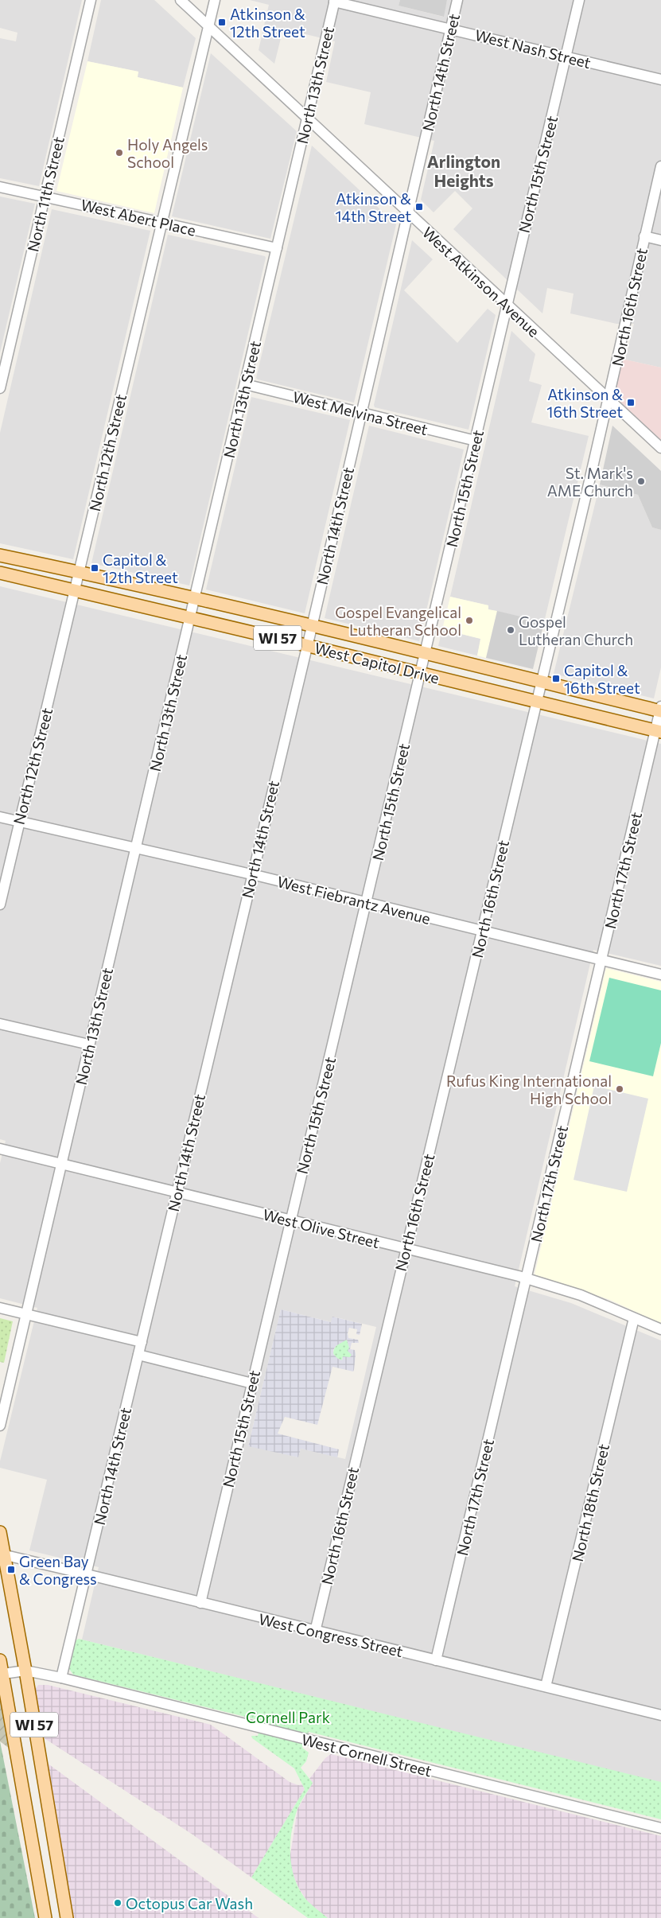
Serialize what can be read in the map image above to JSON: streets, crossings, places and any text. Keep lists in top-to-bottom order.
{
  "streets": {
    "main road": ["WI 57", "West Capitol Drive"],
    "street": [
      "West Nash Street",
      "North 14th Street",
      "North 13th Street",
      "North 15th Street",
      "North 11th Street",
      "West Abert Place",
      "West Atkinson Avenue",
      "North 16th Street",
      "West Melvina Street",
      "North 12th Street",
      "North 17th Street",
      "West Fiebrantz Avenue",
      "West Olive Street",
      "North 18th Street",
      "West Congress Street",
      "West Cornell Street"
    ]
  },
  "crossings": [
    ["West Nash Street", "North 14th Street"],
    ["West Nash Street", "North 13th Street"],
    ["West Nash Street", "North 15th Street"],
    ["North 14th Street", "West Atkinson Avenue"],
    ["North 14th Street", "West Melvina Street"],
    ["North 14th Street", "West Capitol Drive"],
    ["North 14th Street", "West Fiebrantz Avenue"],
    ["North 14th Street", "West Olive Street"],
    ["North 14th Street", "West Congress Street"],
    ["North 14th Street", "West Cornell Street"],
    ["North 13th Street", "West Abert Place"],
    ["North 13th Street", "West Atkinson Avenue"],
    ["North 13th Street", "West Melvina Street"],
    ["North 13th Street", "West Capitol Drive"],
    ["North 13th Street", "West Fiebrantz Avenue"],
    ["North 13th Street", "West Olive Street"],
    ["North 15th Street", "West Atkinson Avenue"],
    ["North 15th Street", "West Melvina Street"],
    ["North 15th Street", "West Capitol Drive"],
    ["North 15th Street", "West Fiebrantz Avenue"],
    ["North 15th Street", "West Olive Street"],
    ["North 15th Street", "West Congress Street"],
    ["North 11th Street", "West Abert Place"],
    ["West Abert Place", "North 12th Street"],
    ["West Atkinson Avenue", "North 16th Street"],
    ["West Atkinson Avenue", "North 12th Street"],
    ["North 16th Street", "West Capitol Drive"],
    ["North 16th Street", "West Fiebrantz Avenue"],
    ["North 16th Street", "West Olive Street"],
    ["North 16th Street", "West Congress Street"],
    ["North 12th Street", "West Capitol Drive"],
    ["North 12th Street", "West Fiebrantz Avenue"],
    ["WI 57", "West Congress Street"],
    ["WI 57", "West Cornell Street"],
    ["West Capitol Drive", "North 17th Street"],
    ["North 17th Street", "West Fiebrantz Avenue"],
    ["North 17th Street", "West Olive Street"],
    ["North 17th Street", "West Congress Street"],
    ["West Olive Street", "North 18th Street"],
    ["North 18th Street", "West Congress Street"]
  ],
  "districts": ["Arlington Heights"],
  "parks": ["Cornell Park"],
  "places": {
    "transit": [
      "Atkinson & 12th Street",
      "Atkinson & 14th Street",
      "Atkinson & 16th Street",
      "Capitol & 12th Street",
      "Capitol & 16th Street",
      "Green Bay & Congress"
    ],
    "other": [
      "Holy Angels School",
      "St. Mark's AME Church",
      "Gospel Evangelical Lutheran School",
      "Gospel Lutheran Church",
      "Rufus King International High School",
      "Octopus Car Wash"
    ]
  }
}
